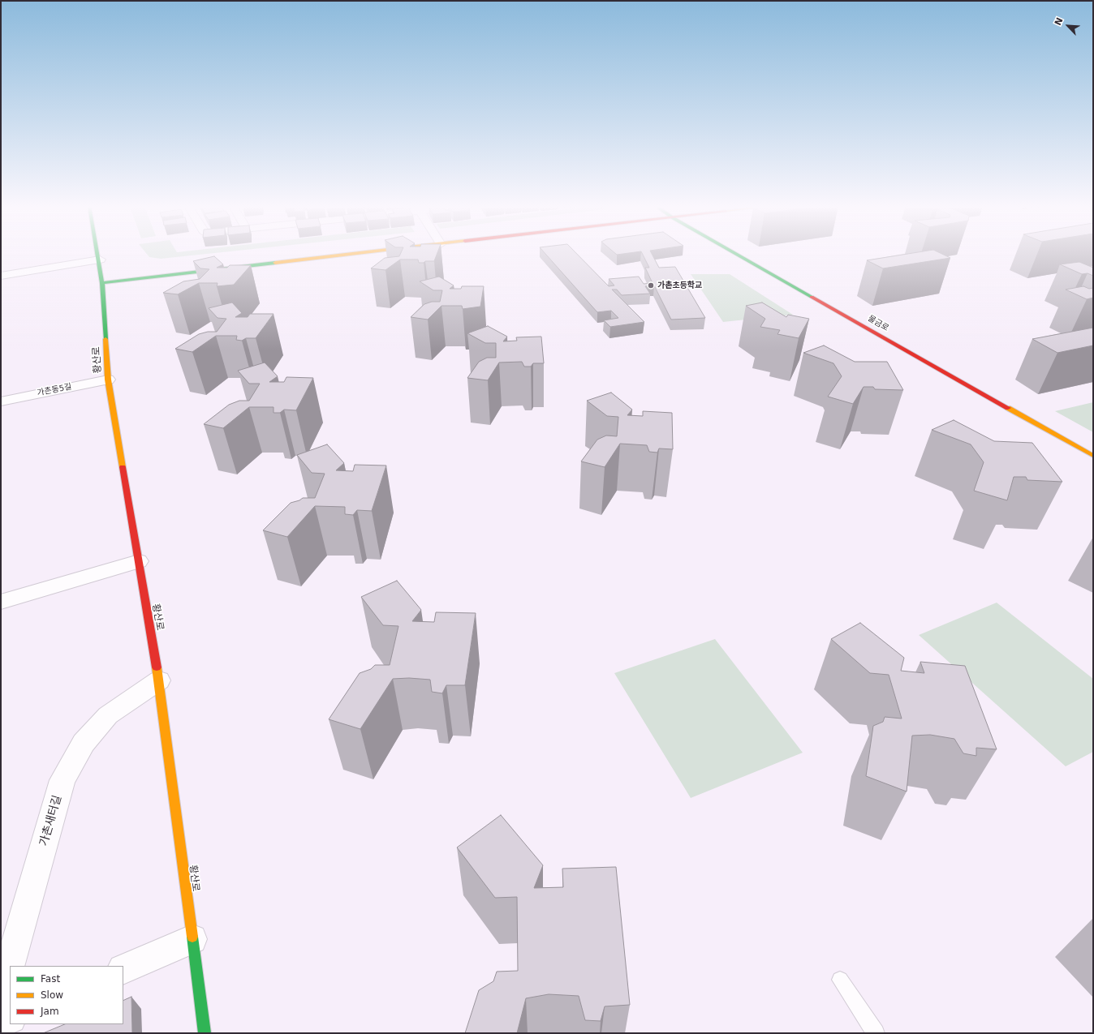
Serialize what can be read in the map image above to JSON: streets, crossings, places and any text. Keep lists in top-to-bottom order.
{
  "streets": {
    "street": [
      "물금로",
      "황산로",
      "가촌동5길",
      "가촌새터길"
    ]
  },
  "crossings": [
    ["황산로", "가촌동5길"],
    ["황산로", "가촌새터길"]
  ],
  "places": ["가촌초등학교"],
  "legend": ["Fast", "Slow", "Jam"],
  "north": "top left"
}
